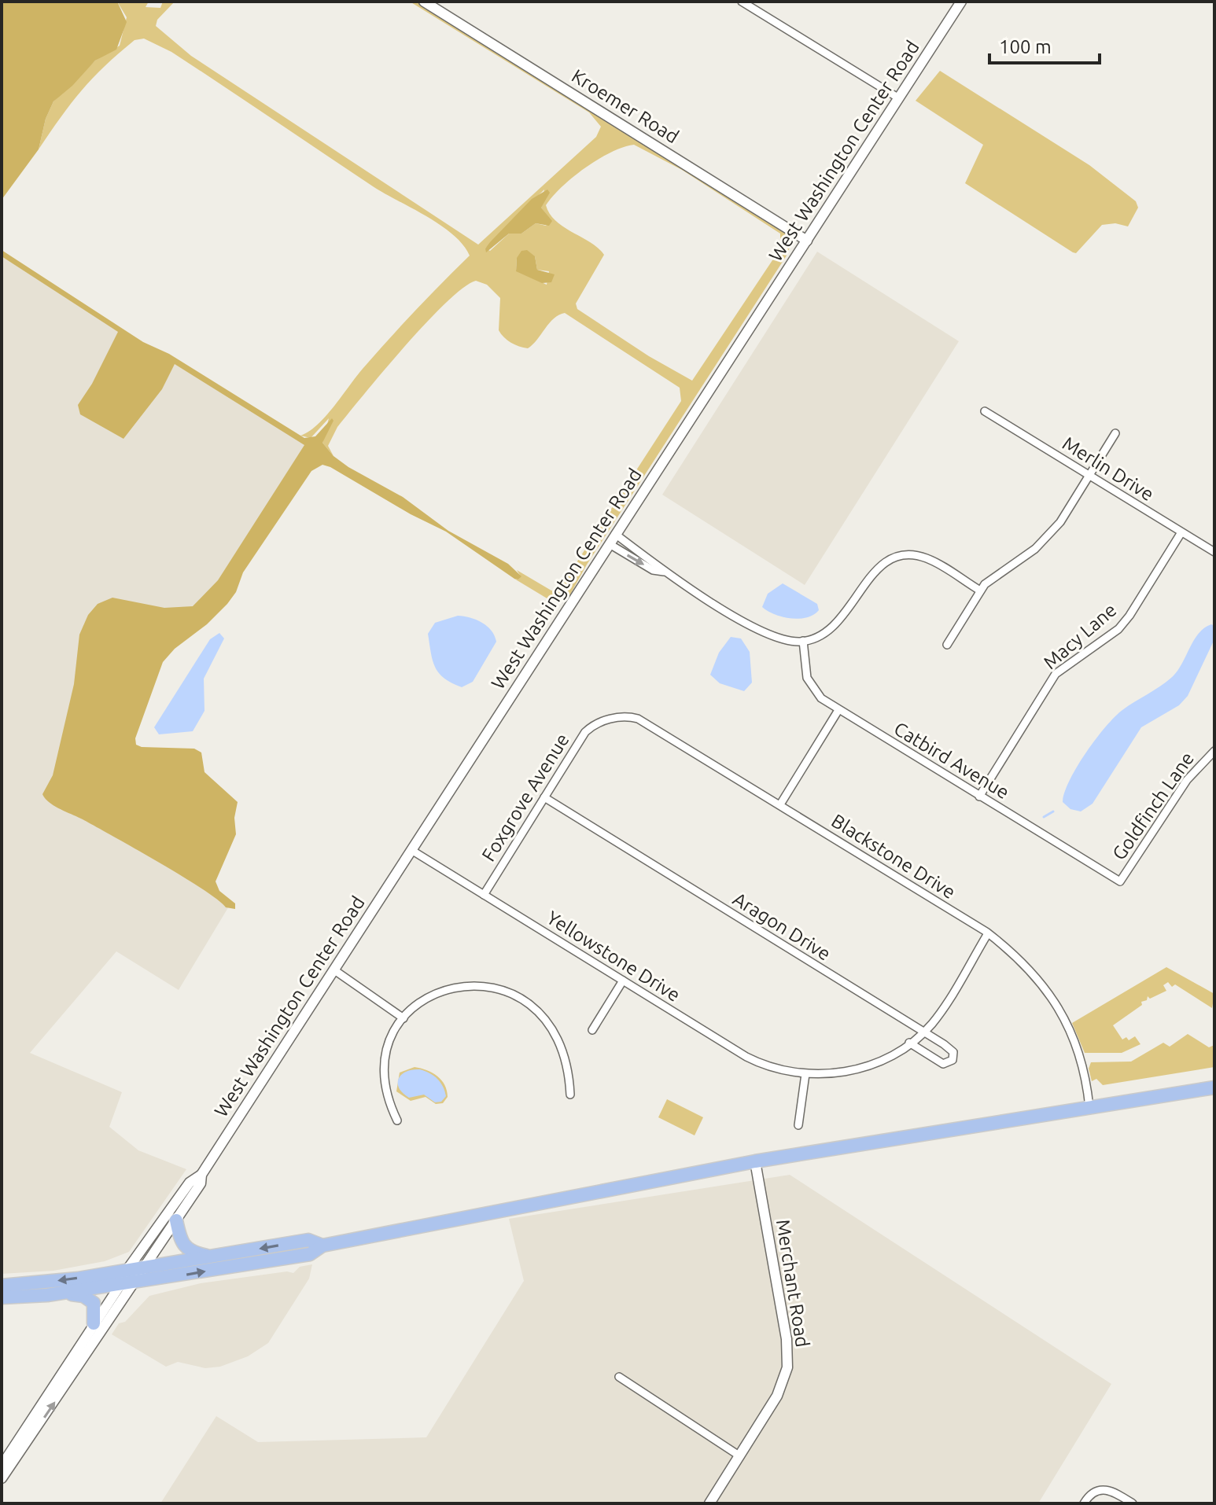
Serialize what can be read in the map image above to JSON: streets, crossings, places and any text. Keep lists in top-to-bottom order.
{
  "streets": {
    "main road": ["Kroemer Road", "West Washington Center Road", "Merchant Road"],
    "street": [
      "Merlin Drive",
      "Macy Lane",
      "Catbird Avenue",
      "Foxgrove Avenue",
      "Goldfinch Lane",
      "Blackstone Drive",
      "Aragon Drive",
      "Yellowstone Drive"
    ]
  },
  "crossings": [
    ["Kroemer Road", "West Washington Center Road"],
    ["West Washington Center Road", "Yellowstone Drive"],
    ["Merlin Drive", "Macy Lane"],
    ["Macy Lane", "Catbird Avenue"],
    ["Catbird Avenue", "Goldfinch Lane"],
    ["Foxgrove Avenue", "Blackstone Drive"],
    ["Foxgrove Avenue", "Aragon Drive"],
    ["Foxgrove Avenue", "Yellowstone Drive"],
    ["Blackstone Drive", "Yellowstone Drive"],
    ["Aragon Drive", "Yellowstone Drive"]
  ],
  "scale_bar": "100 m"
}
